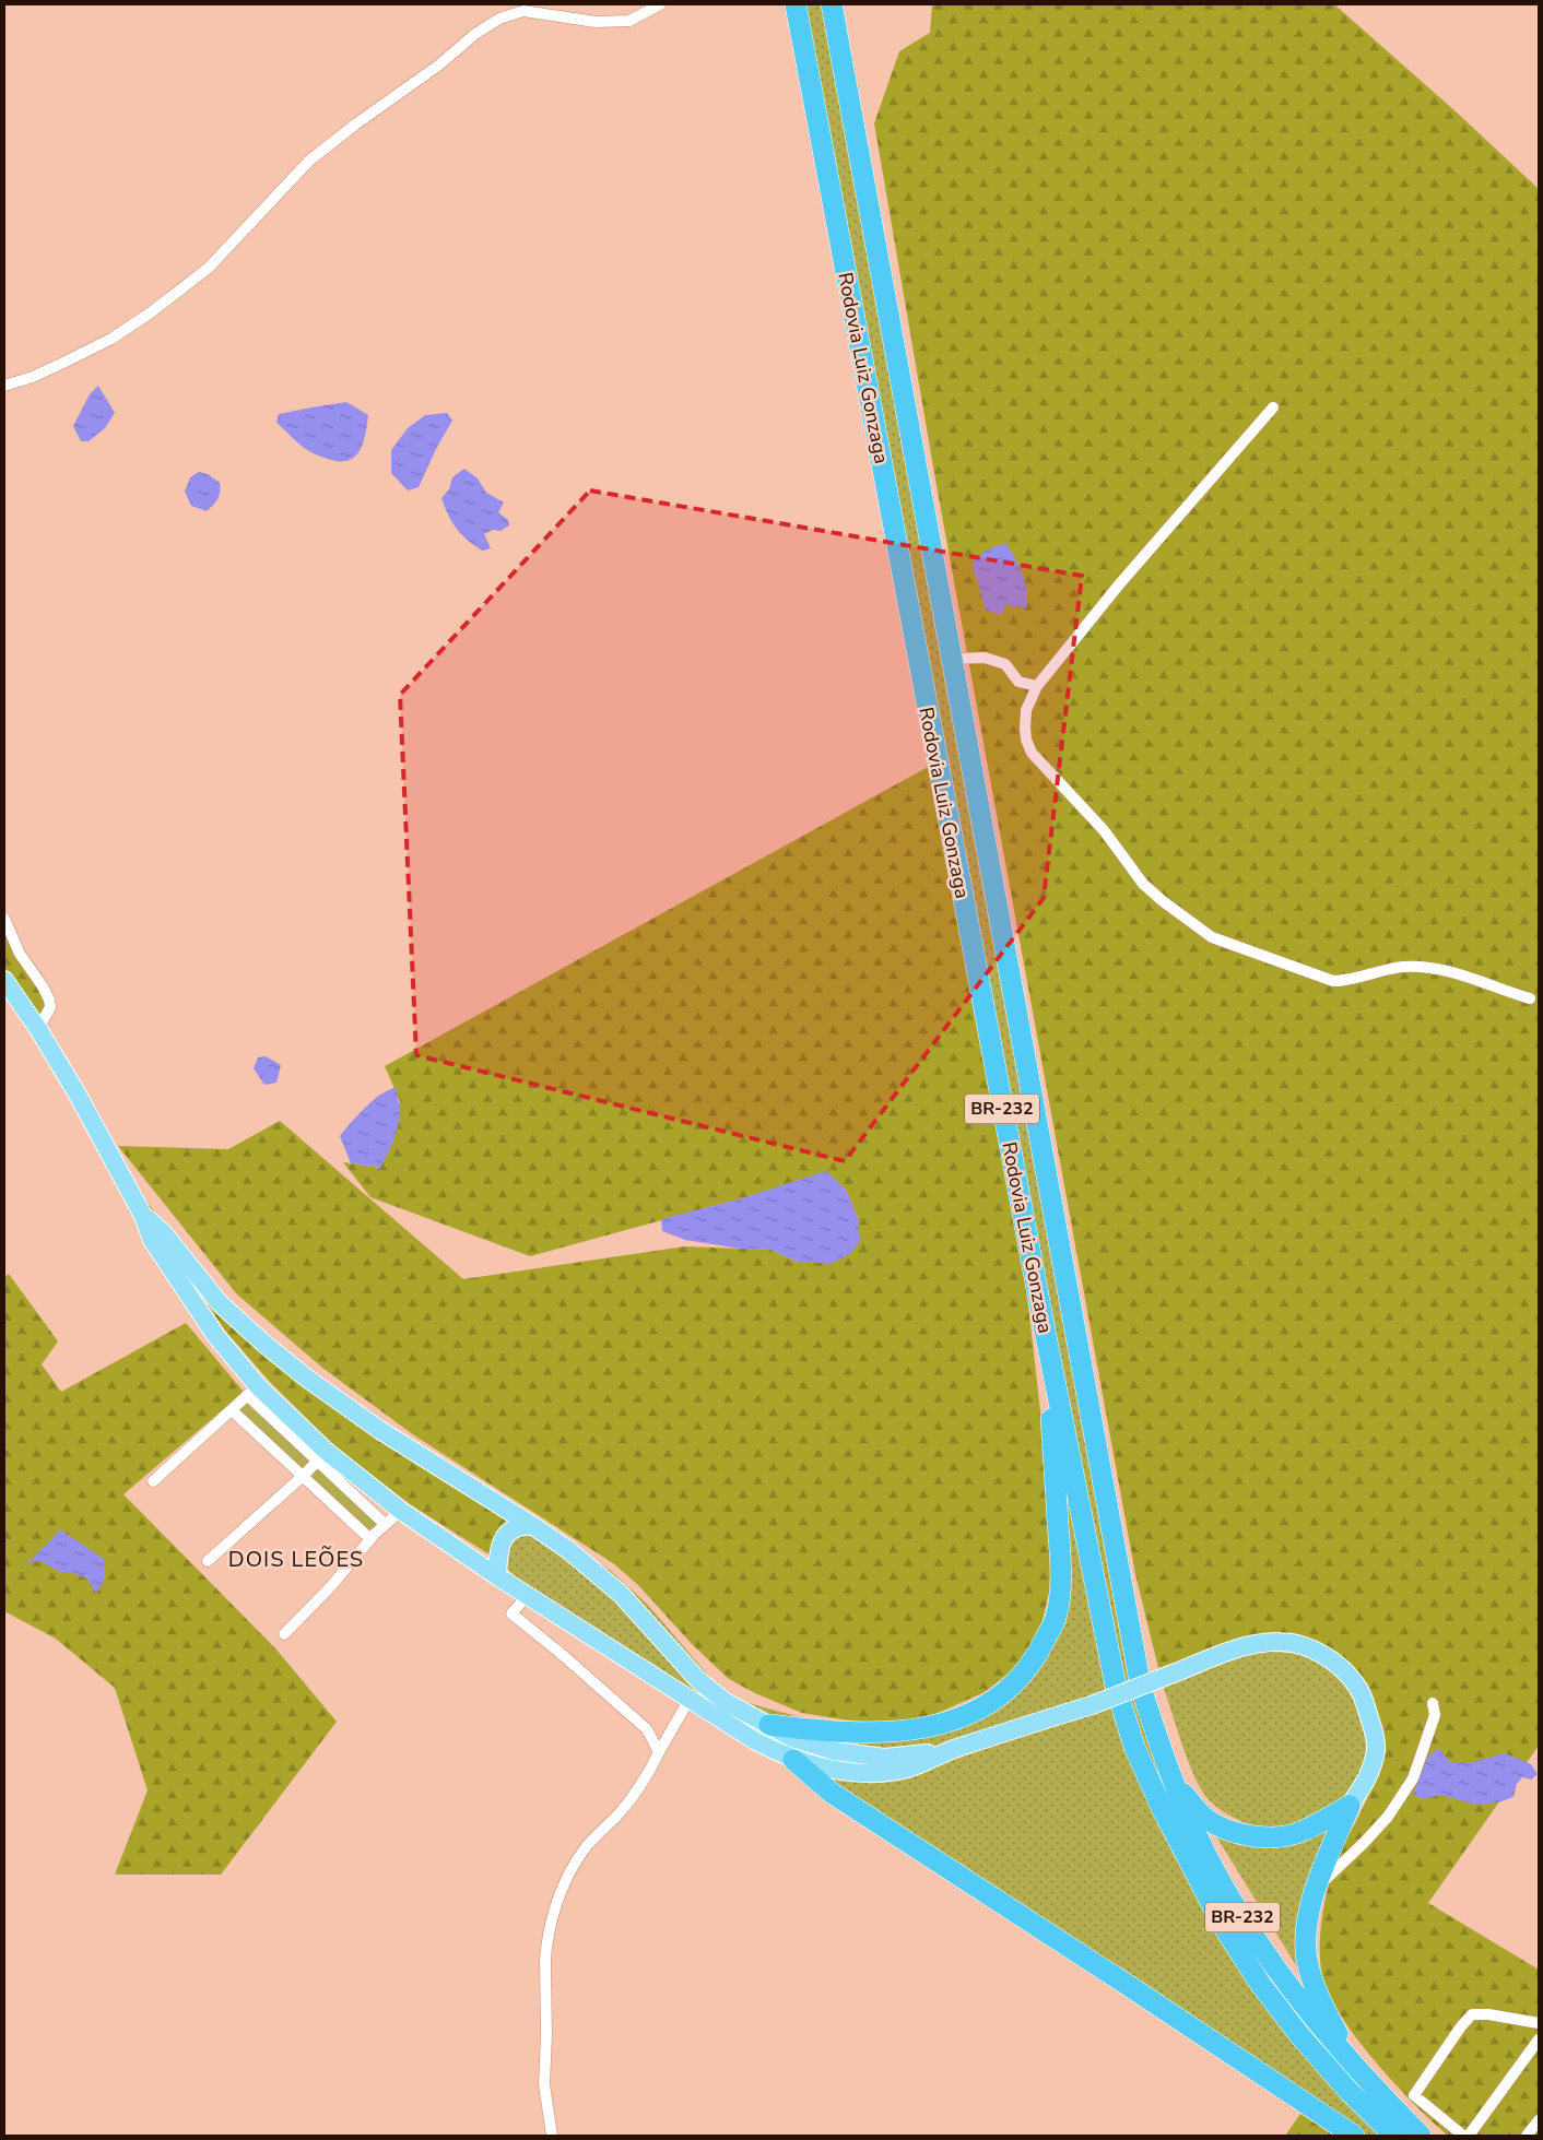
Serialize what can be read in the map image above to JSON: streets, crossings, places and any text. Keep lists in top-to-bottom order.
{
  "streets": {
    "highway": ["Rodovia Luiz Gonzaga", "BR-232"]
  },
  "districts": ["DOIS LEÕES"]
}
